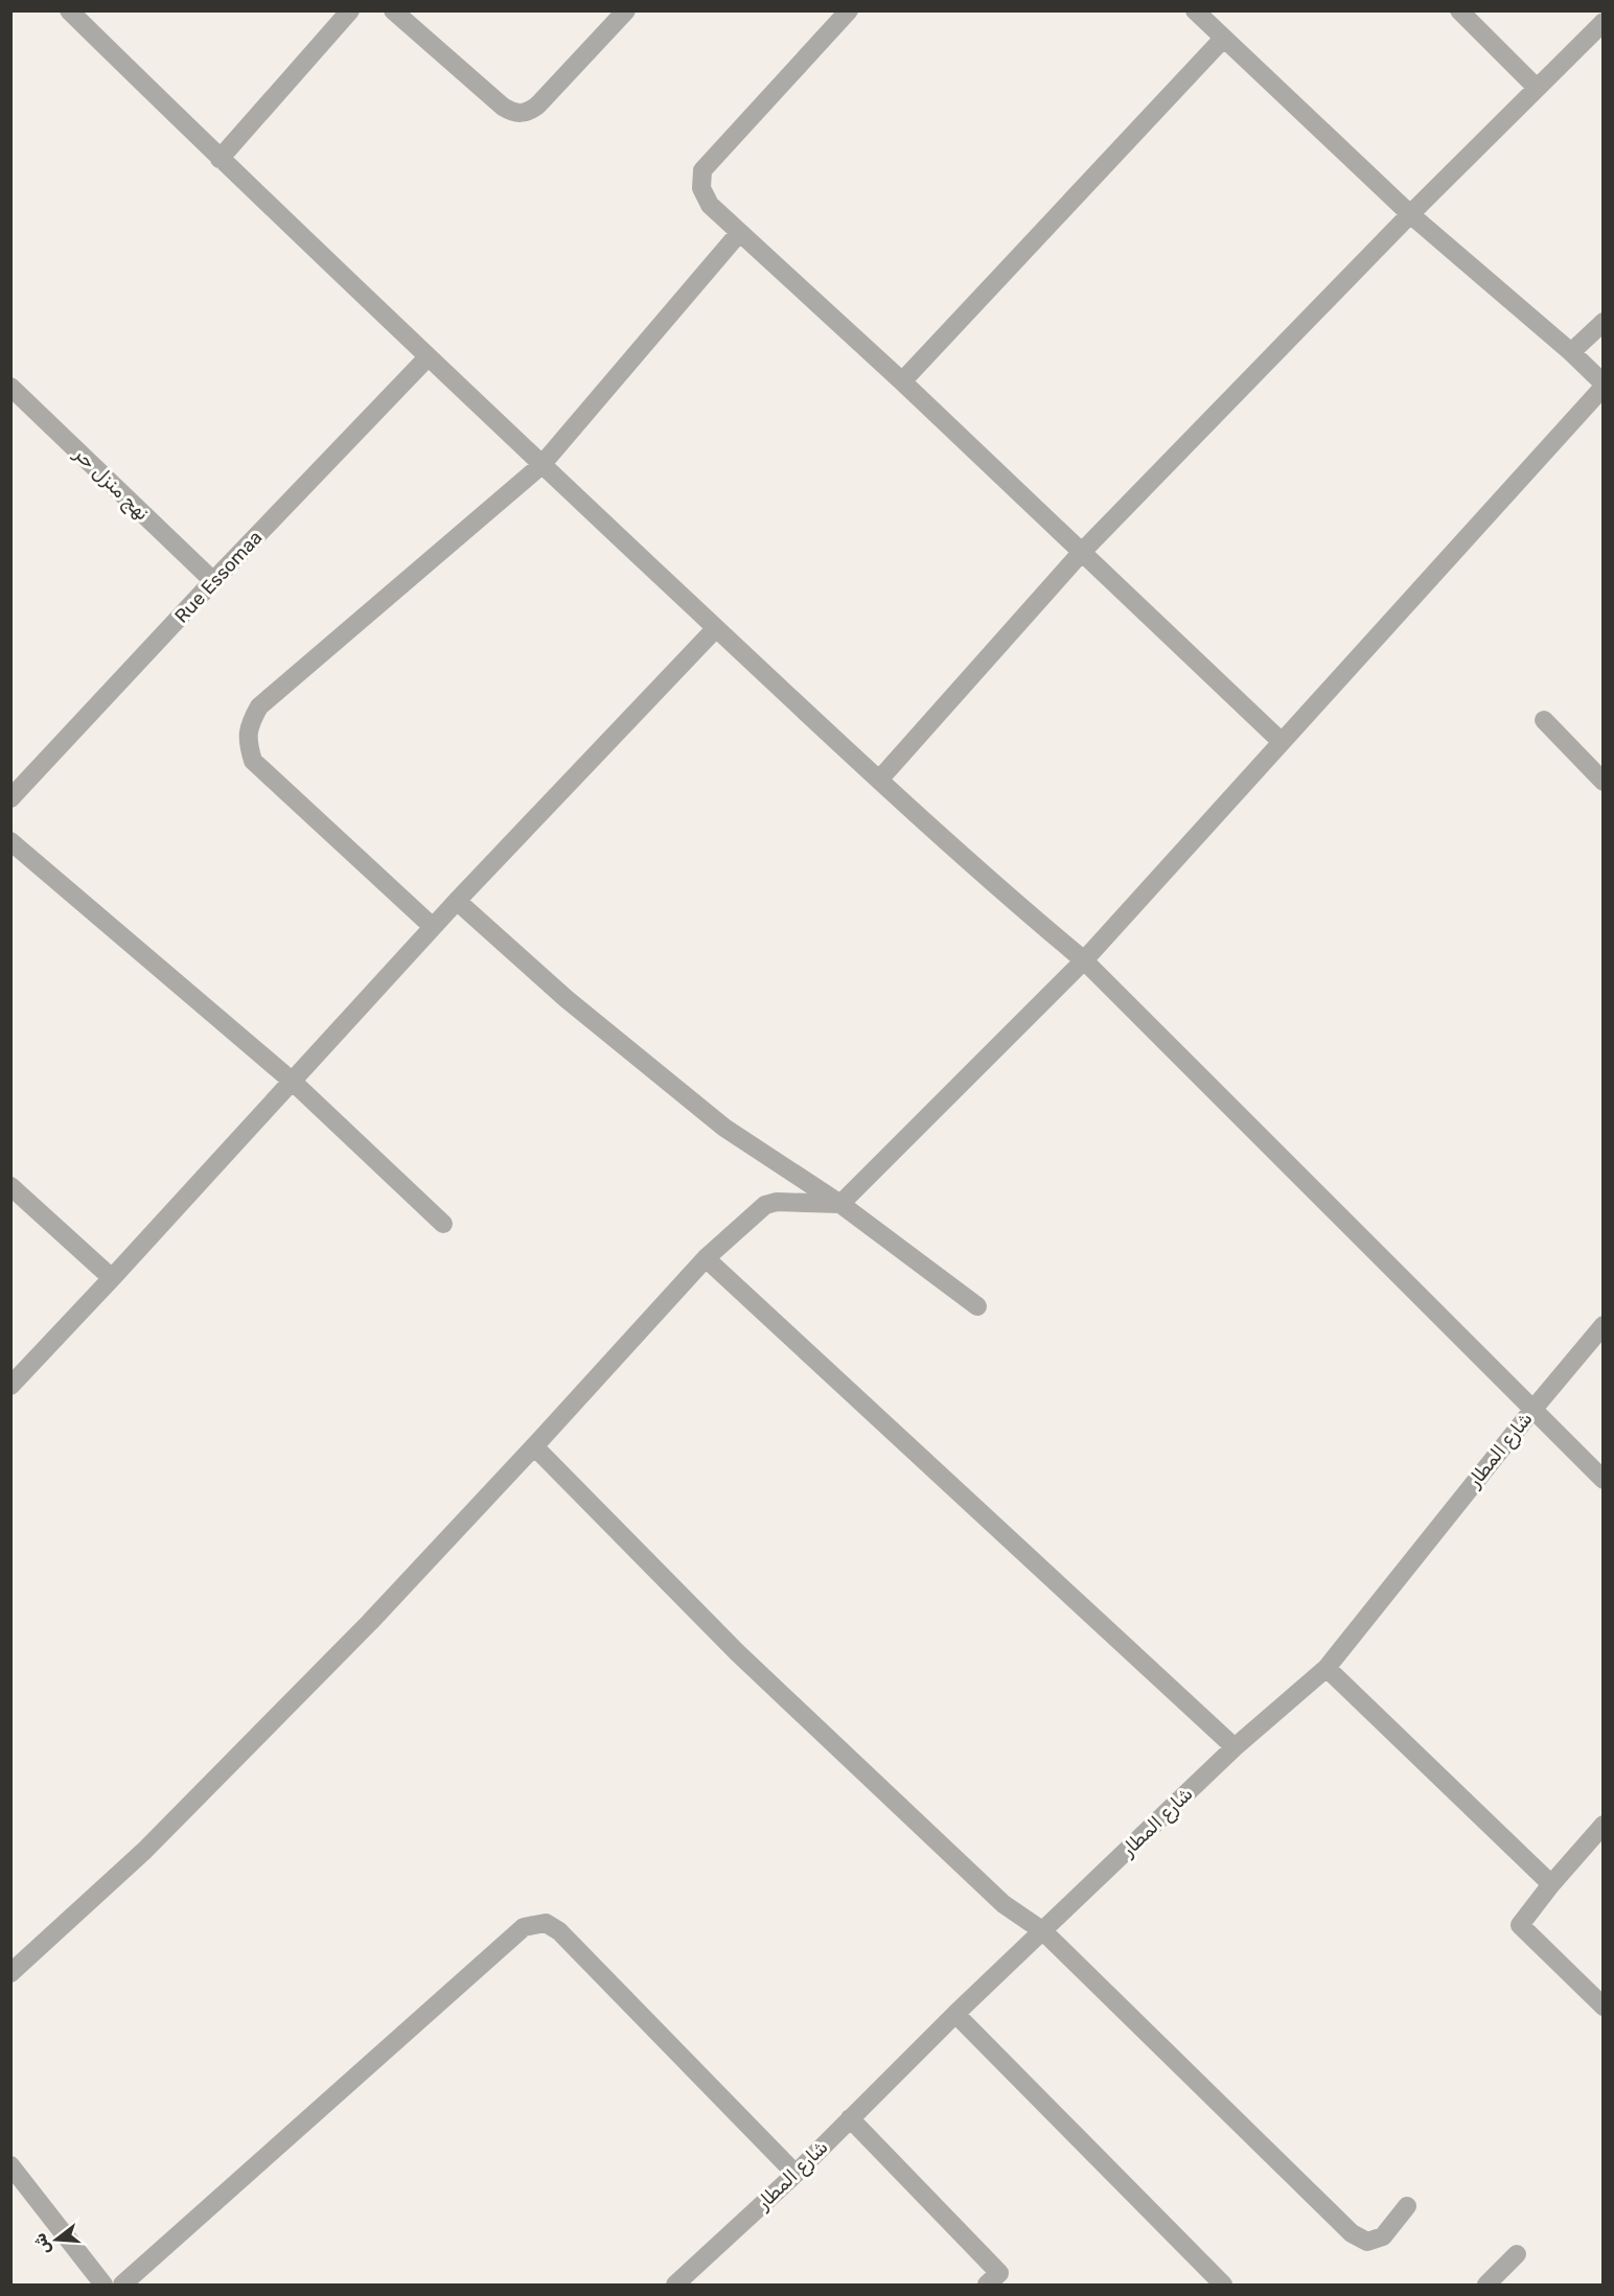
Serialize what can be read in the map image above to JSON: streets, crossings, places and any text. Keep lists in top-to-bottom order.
{
  "streets": {
    "street": ["نهج منزل حر", "Rue Essomaa", "شارع المطار"]
  },
  "crossings": [
    ["نهج منزل حر", "Rue Essomaa"]
  ],
  "north": "left"
}
